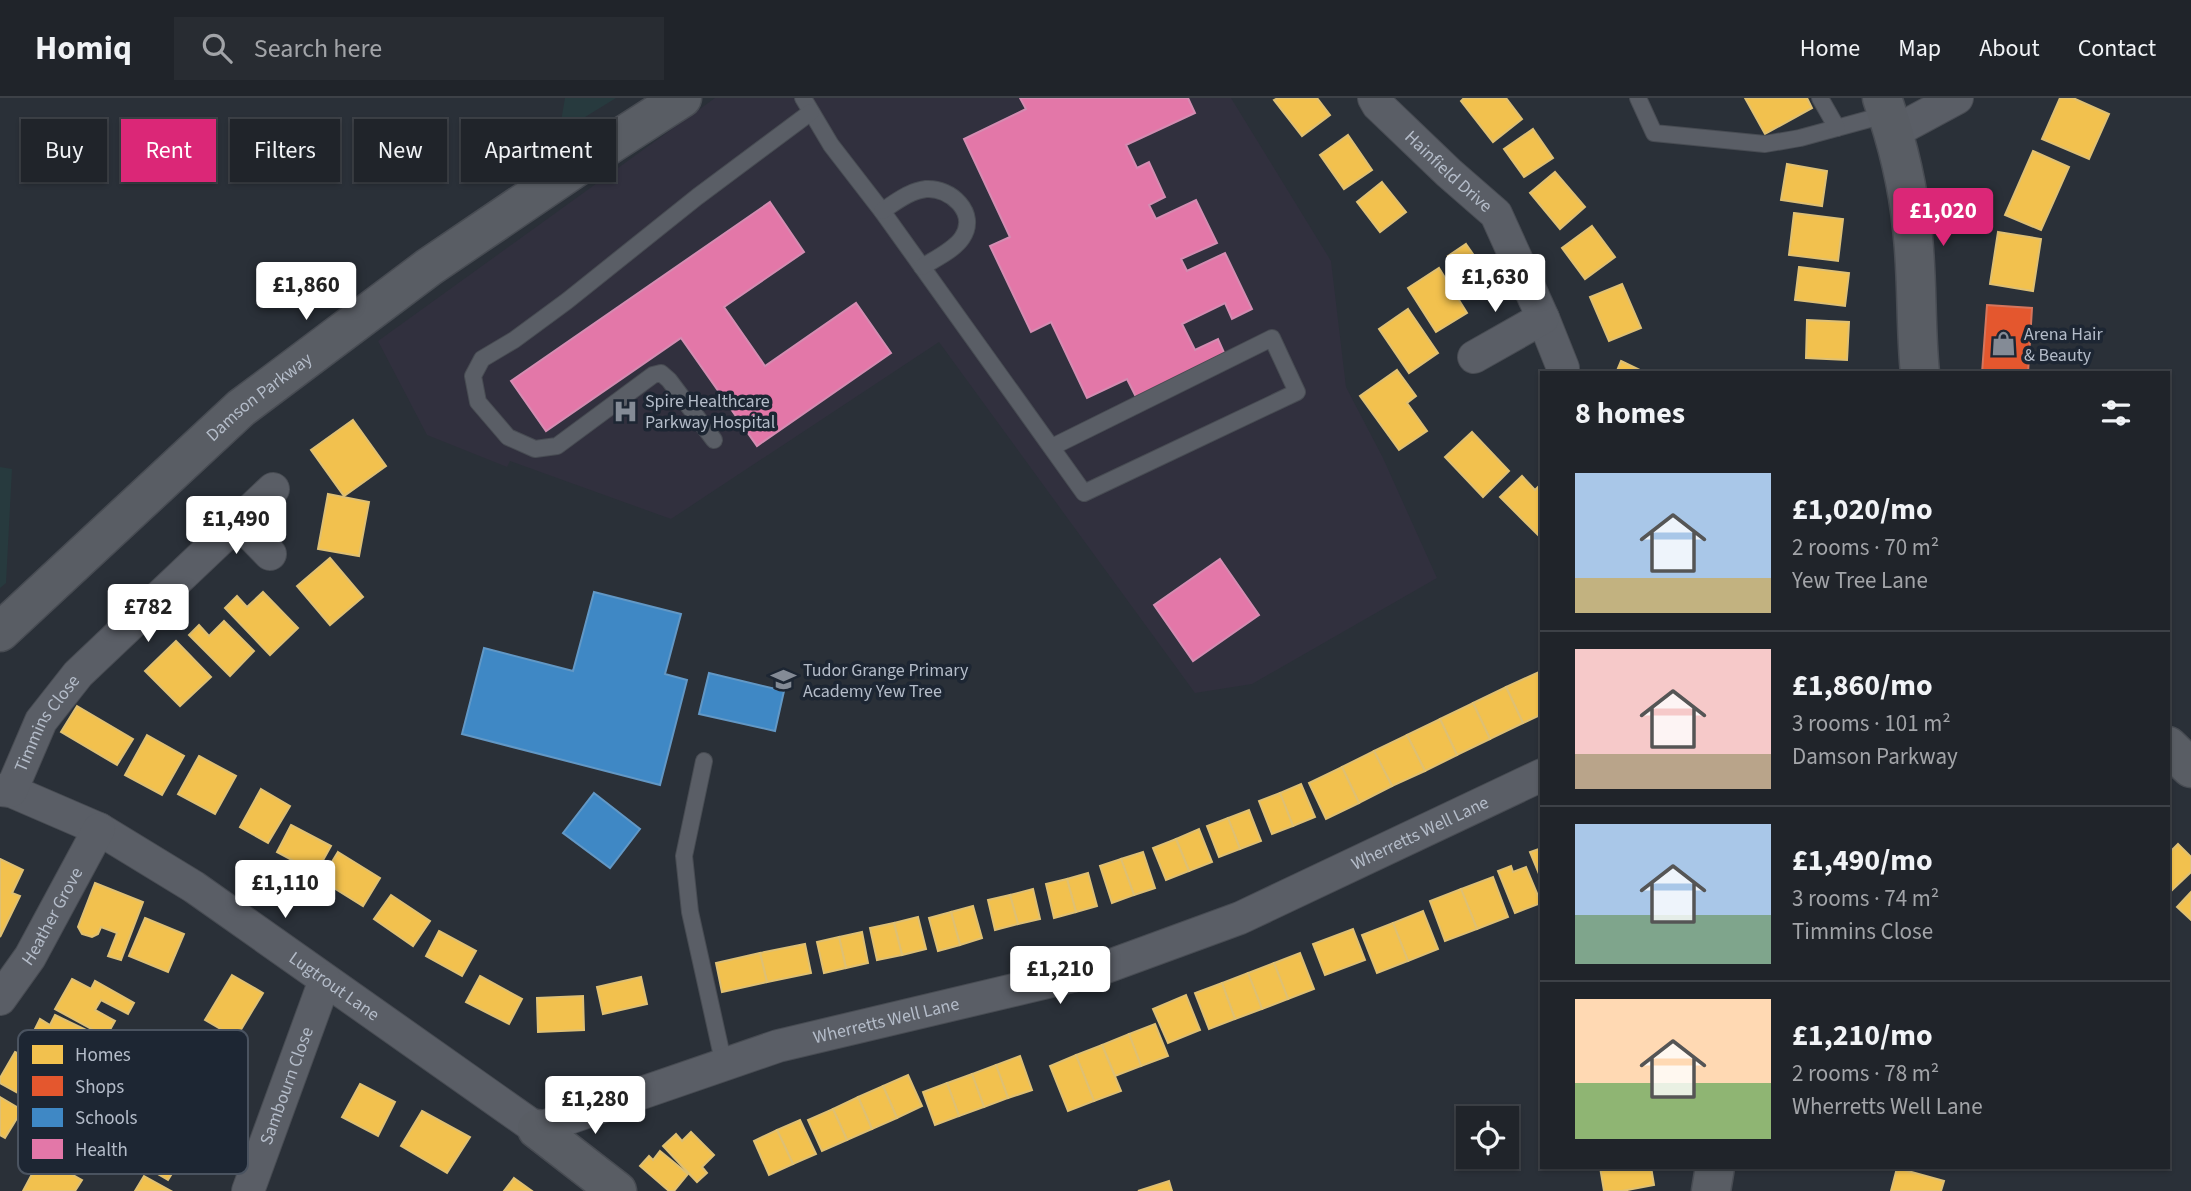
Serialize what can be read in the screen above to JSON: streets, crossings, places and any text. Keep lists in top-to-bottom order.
{
  "streets": {
    "street": [
      "Hainfield Drive",
      "Damson Parkway",
      "Timmins Close",
      "Wherretts Well Lane",
      "Heather Grove",
      "Lugtrout Lane",
      "Sambourn Close"
    ]
  },
  "crossings": [
    ["Timmins Close", "Lugtrout Lane"],
    ["Wherretts Well Lane", "Lugtrout Lane"],
    ["Heather Grove", "Lugtrout Lane"],
    ["Lugtrout Lane", "Sambourn Close"]
  ],
  "places": {
    "shop": ["Arena Hair & Beauty"],
    "hospital": ["Spire Healthcare Parkway Hospital"],
    "school or university": ["Tudor Grange Primary Academy Yew Tree"]
  },
  "legend": [
    "Homes",
    "Shops",
    "Schools",
    "Health"
  ],
  "page": {
    "header": "Homiq",
    "search": "Search here",
    "nav": [
      "Home",
      "Map",
      "About",
      "Contact"
    ],
    "chip": [
      "Buy",
      "Rent",
      "Filters",
      "New",
      "Apartment"
    ],
    "price": [
      "£1,020",
      "£1,630",
      "£1,860",
      "£1,490",
      "£782",
      "£1,110",
      "£1,210",
      "£1,280"
    ],
    "heading": "8 homes",
    "list": [
      {
        "name": "£1,020/mo",
        "note": "2 rooms · 70 m² · Yew Tree Lane"
      },
      {
        "name": "£1,860/mo",
        "note": "3 rooms · 101 m² · Damson Parkway"
      },
      {
        "name": "£1,490/mo",
        "note": "3 rooms · 74 m² · Timmins Close"
      },
      {
        "name": "£1,210/mo",
        "note": "2 rooms · 78 m² · Wherretts Well Lane"
      }
    ]
  }
}
